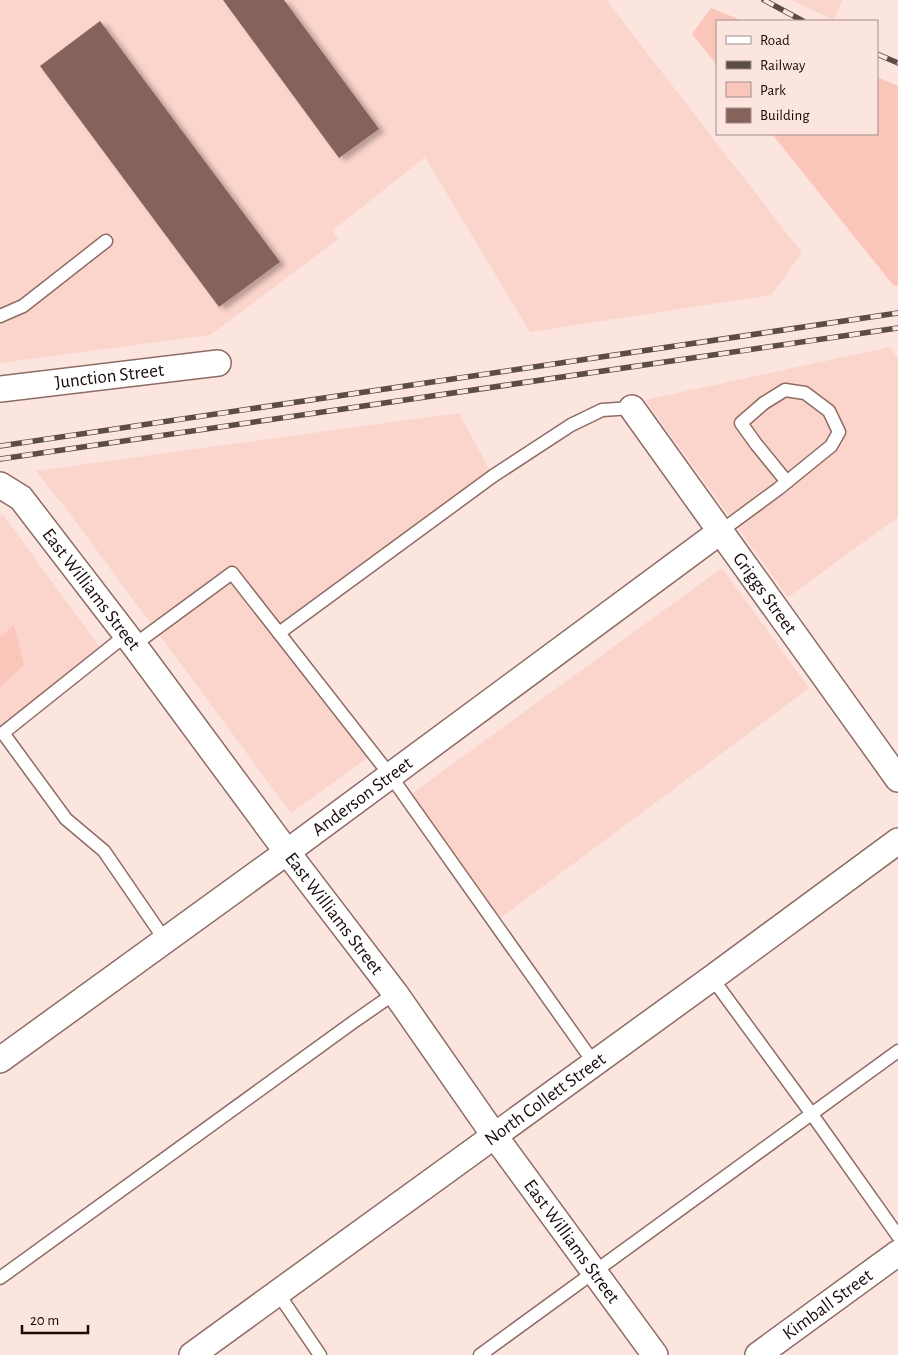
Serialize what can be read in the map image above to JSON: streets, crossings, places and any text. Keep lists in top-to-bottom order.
{
  "streets": {
    "street": [
      "Junction Street",
      "East Williams Street",
      "Griggs Street",
      "Anderson Street",
      "North Collett Street",
      "Kimball Street"
    ]
  },
  "crossings": [
    ["East Williams Street", "Anderson Street"],
    ["East Williams Street", "North Collett Street"],
    ["Griggs Street", "Anderson Street"]
  ],
  "legend": [
    "Road",
    "Railway",
    "Park",
    "Building"
  ],
  "scale_bar": "20 m"
}
